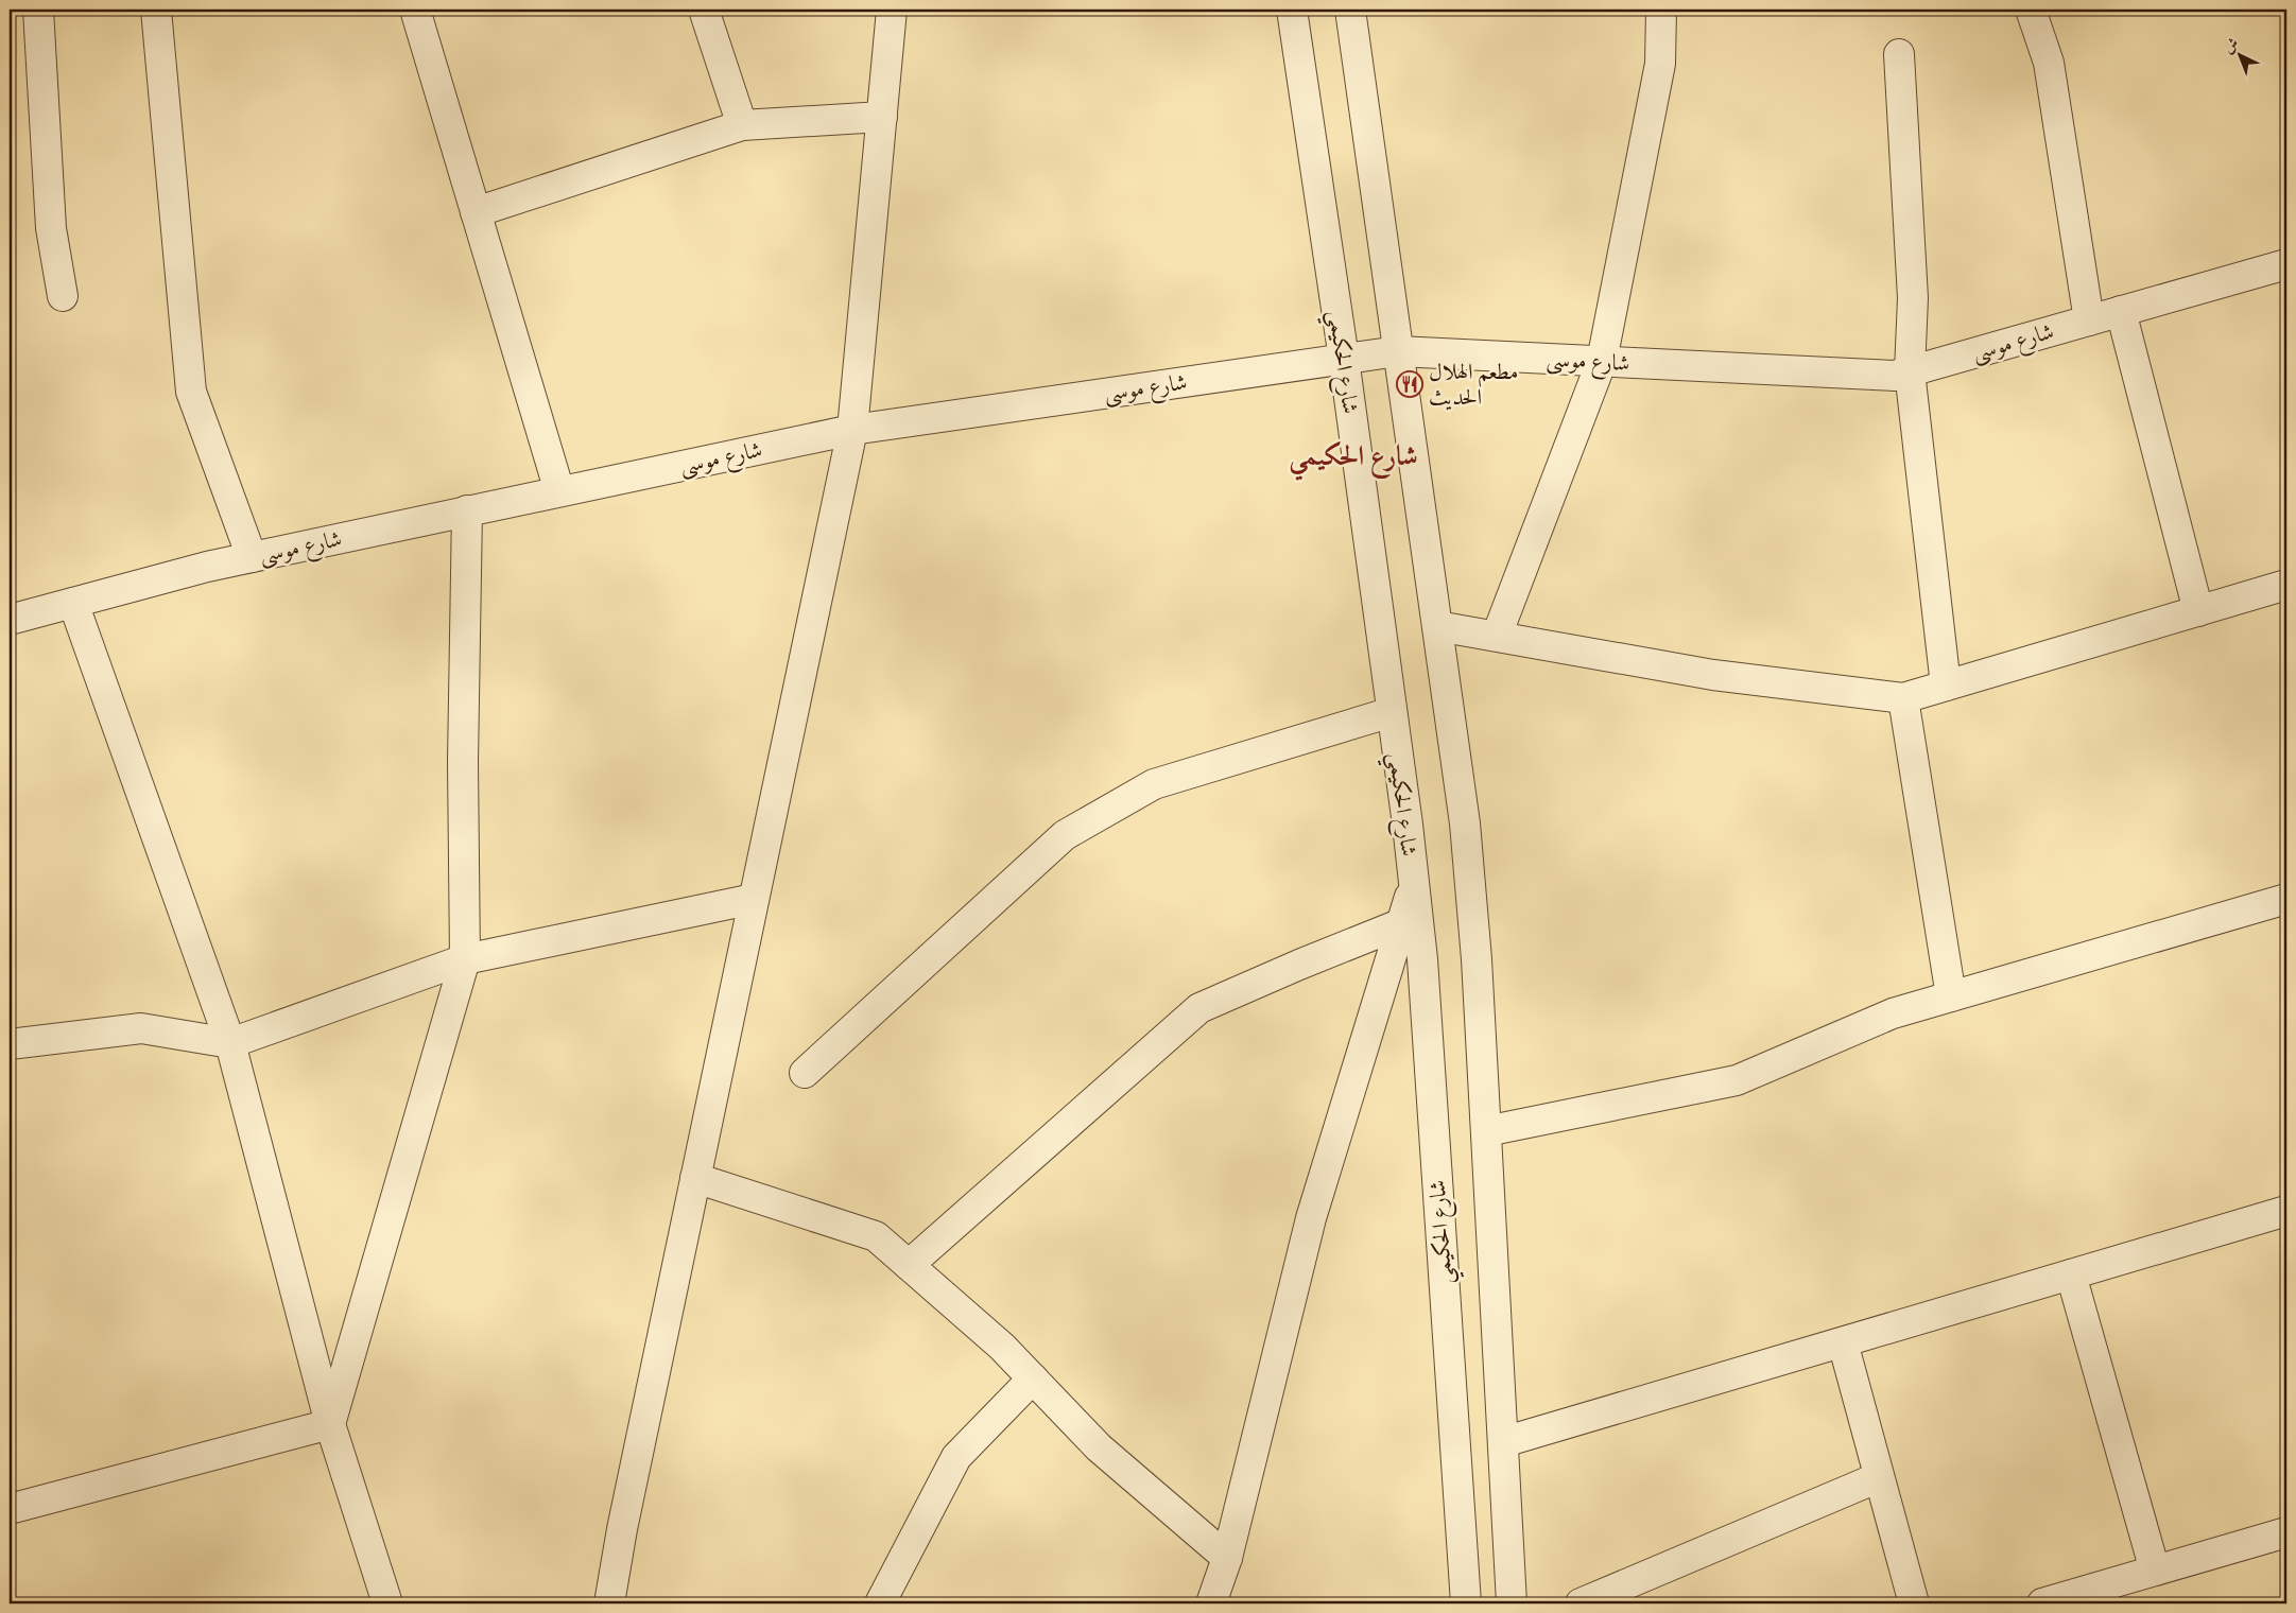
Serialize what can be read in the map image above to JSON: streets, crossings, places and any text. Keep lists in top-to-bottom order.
{
  "streets": {
    "street": ["شارع موسى", "شارع الحكيمي"]
  },
  "crossings": [
    ["شارع موسى", "شارع الحكيمي"]
  ],
  "districts": ["شارع الحكيمي"],
  "places": {
    "restaurant": ["مطعم الهلال الحديث"]
  },
  "north": "top left"
}
